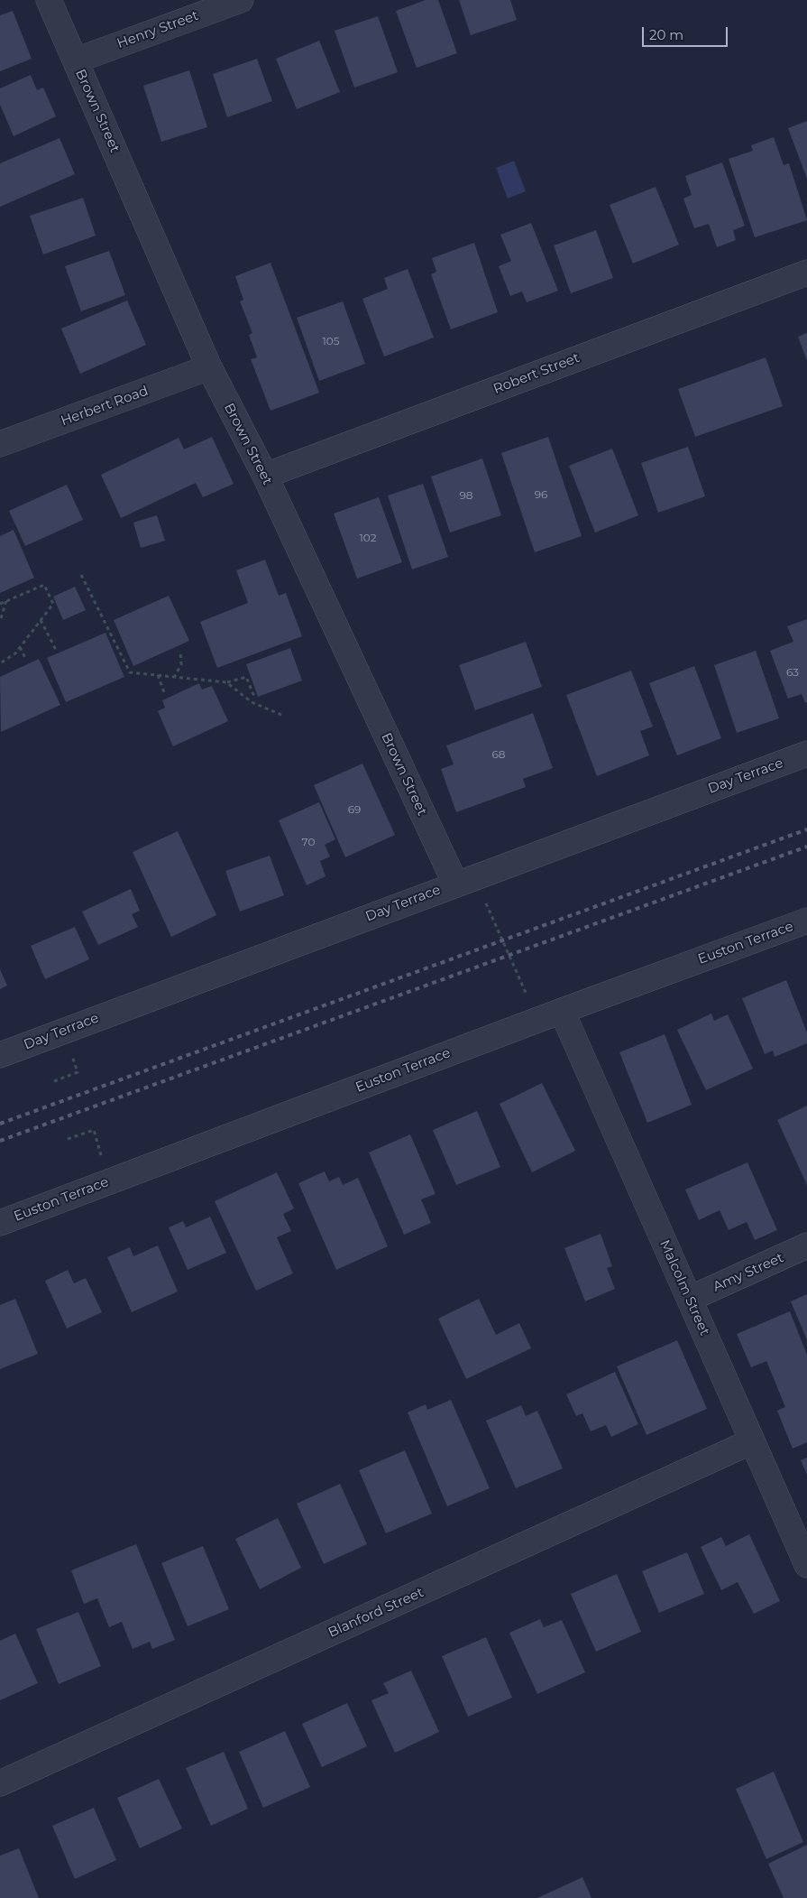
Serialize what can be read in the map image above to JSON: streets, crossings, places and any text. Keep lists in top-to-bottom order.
{
  "streets": {
    "street": [
      "Henry Street",
      "Brown Street",
      "Robert Street",
      "Herbert Road",
      "Day Terrace",
      "Euston Terrace",
      "Amy Street",
      "Malcolm Street",
      "Blanford Street"
    ]
  },
  "crossings": [
    ["Henry Street", "Brown Street"],
    ["Brown Street", "Robert Street"],
    ["Brown Street", "Herbert Road"],
    ["Brown Street", "Day Terrace"],
    ["Euston Terrace", "Malcolm Street"],
    ["Amy Street", "Malcolm Street"],
    ["Malcolm Street", "Blanford Street"]
  ],
  "house_numbers": [
    "105",
    "96",
    "98",
    "102",
    "63",
    "68",
    "69",
    "70"
  ],
  "scale_bar": "20 m"
}
